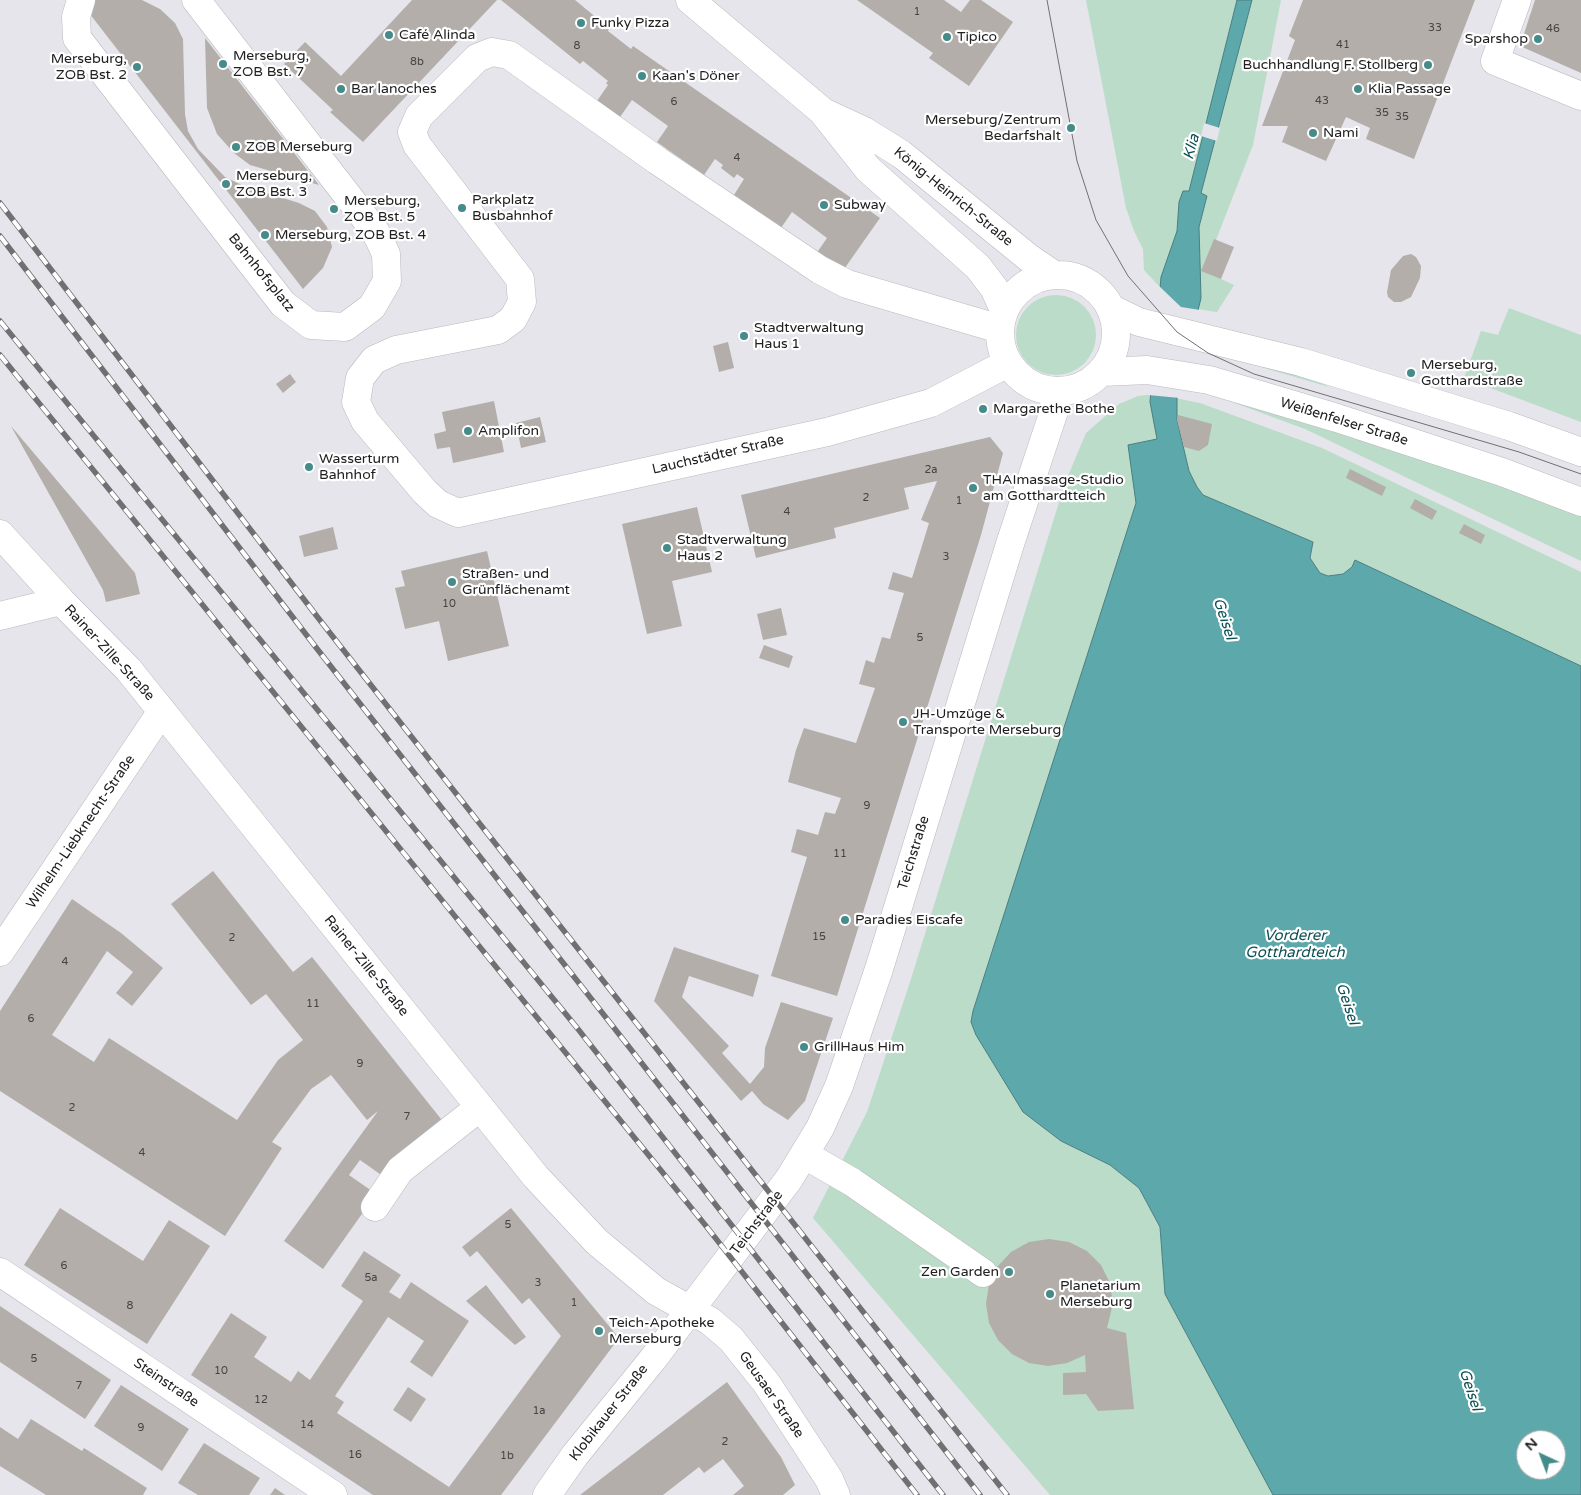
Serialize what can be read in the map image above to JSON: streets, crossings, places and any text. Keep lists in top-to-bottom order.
{
  "streets": {
    "street": [
      "König-Heinrich-Straße",
      "Bahnhofsplatz",
      "Weißenfelser Straße",
      "Lauchstädter Straße",
      "Rainer-Zille-Straße",
      "Wilhelm-Liebknecht-Straße",
      "Teichstraße",
      "Steinstraße",
      "Geusaer Straße",
      "Klobikauer Straße"
    ]
  },
  "crossings": [
    ["König-Heinrich-Straße", "Weißenfelser Straße"],
    ["König-Heinrich-Straße", "Lauchstädter Straße"],
    ["König-Heinrich-Straße", "Teichstraße"],
    ["Weißenfelser Straße", "Lauchstädter Straße"],
    ["Weißenfelser Straße", "Teichstraße"],
    ["Lauchstädter Straße", "Teichstraße"],
    ["Rainer-Zille-Straße", "Wilhelm-Liebknecht-Straße"],
    ["Rainer-Zille-Straße", "Teichstraße"],
    ["Rainer-Zille-Straße", "Geusaer Straße"],
    ["Rainer-Zille-Straße", "Klobikauer Straße"],
    ["Teichstraße", "Geusaer Straße"],
    ["Teichstraße", "Klobikauer Straße"],
    ["Geusaer Straße", "Klobikauer Straße"]
  ],
  "water": ["Klia", "Geisel", "Vorderer Gotthardteich"],
  "places": [
    "Funky Pizza",
    "Café Alinda",
    "Tipico",
    "Sparshop",
    "Merseburg, ZOB Bst. 7",
    "Buchhandlung F. Stollberg",
    "Merseburg, ZOB Bst. 2",
    "Kaan's Döner",
    "Bar lanoches",
    "Klia Passage",
    "Merseburg/Zentrum Bedarfshalt",
    "Nami",
    "ZOB Merseburg",
    "Merseburg, ZOB Bst. 3",
    "Subway",
    "Parkplatz Busbahnhof",
    "Merseburg, ZOB Bst. 5",
    "Merseburg, ZOB Bst. 4",
    "Stadtverwaltung Haus 1",
    "Merseburg, Gotthardstraße",
    "Margarethe Bothe",
    "Amplifon",
    "Wasserturm Bahnhof",
    "THAImassage-Studio am Gotthardtteich",
    "Stadtverwaltung Haus 2",
    "Straßen- und Grünflächenamt",
    "JH-Umzüge & Transporte Merseburg",
    "Paradies Eiscafe",
    "GrillHaus Him",
    "Zen Garden",
    "Planetarium Merseburg",
    "Teich-Apotheke Merseburg"
  ],
  "house_numbers": [
    "1",
    "33",
    "46",
    "41",
    "8",
    "8b",
    "43",
    "6",
    "35",
    "35",
    "4",
    "2a",
    "2",
    "1",
    "4",
    "3",
    "10",
    "5",
    "9",
    "11",
    "15",
    "2",
    "4",
    "11",
    "6",
    "9",
    "2",
    "7",
    "4",
    "5",
    "6",
    "5a",
    "3",
    "1",
    "8",
    "5",
    "10",
    "7",
    "12",
    "1a",
    "14",
    "9",
    "2",
    "16",
    "1b"
  ],
  "north": "top left"
}
